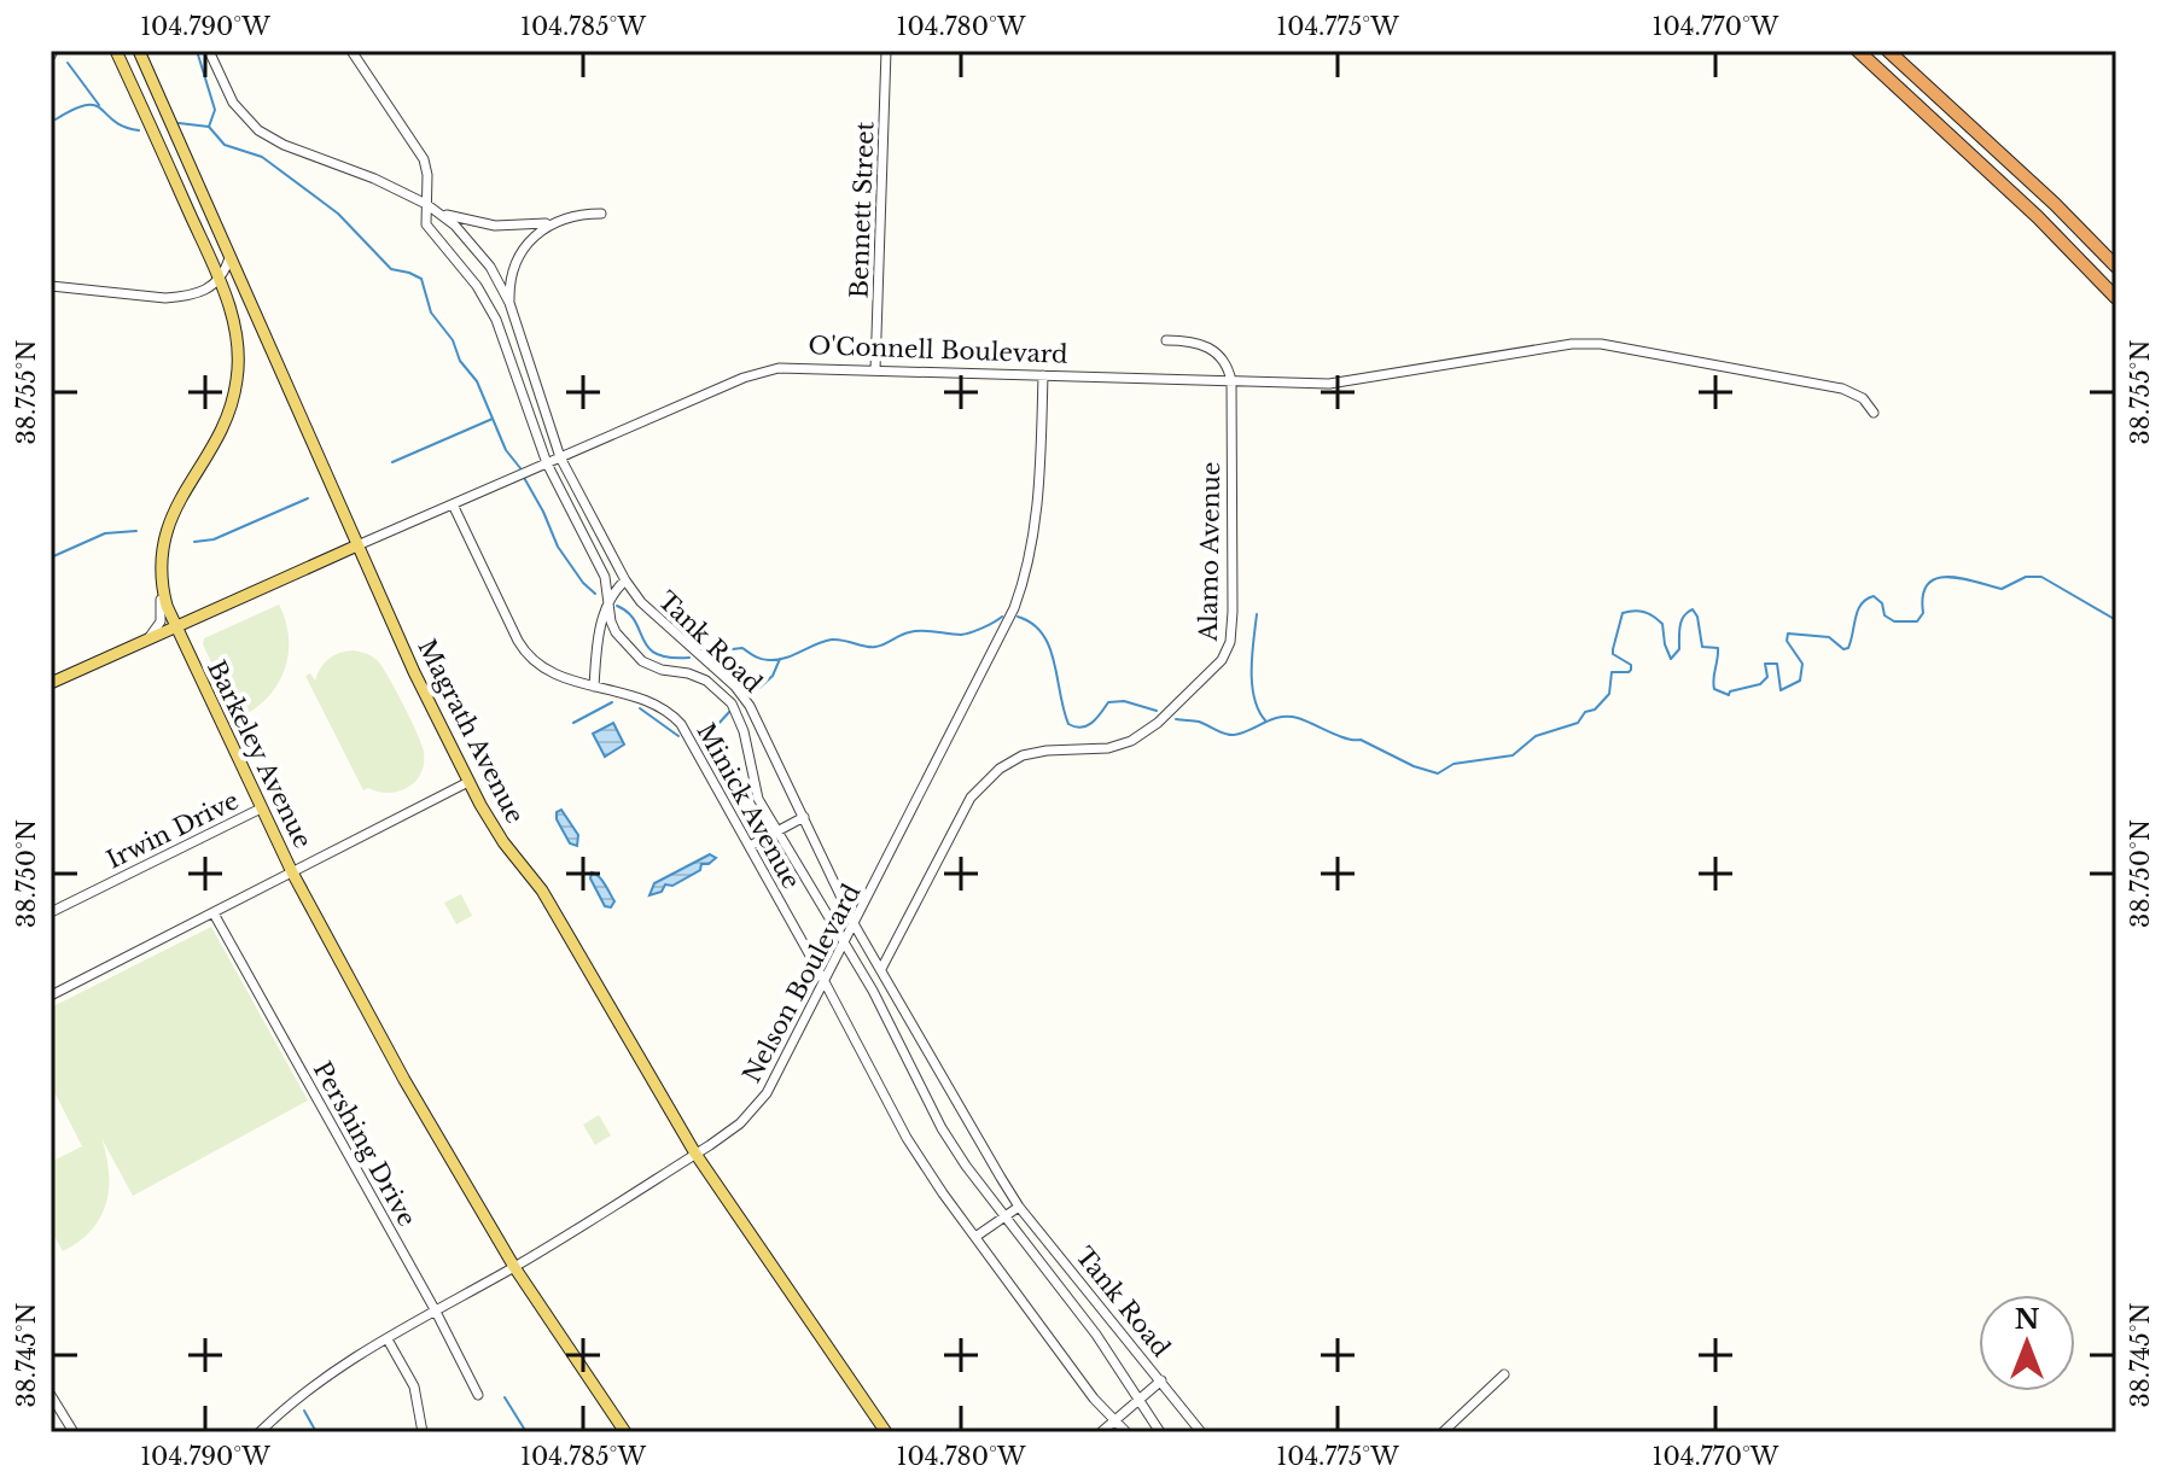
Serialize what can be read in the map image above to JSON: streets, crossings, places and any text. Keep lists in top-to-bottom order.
{
  "streets": {
    "main road": ["O'Connell Boulevard", "Magrath Avenue", "Barkeley Avenue"],
    "street": [
      "Bennett Street",
      "Alamo Avenue",
      "Tank Road",
      "Minick Avenue",
      "Irwin Drive",
      "Nelson Boulevard",
      "Pershing Drive"
    ]
  },
  "crossings": [
    ["Bennett Street", "O'Connell Boulevard"],
    ["O'Connell Boulevard", "Alamo Avenue"],
    ["O'Connell Boulevard", "Tank Road"],
    ["O'Connell Boulevard", "Magrath Avenue"],
    ["O'Connell Boulevard", "Barkeley Avenue"],
    ["O'Connell Boulevard", "Minick Avenue"],
    ["O'Connell Boulevard", "Nelson Boulevard"],
    ["Alamo Avenue", "Tank Road"],
    ["Tank Road", "Nelson Boulevard"],
    ["Magrath Avenue", "Nelson Boulevard"],
    ["Barkeley Avenue", "Irwin Drive"],
    ["Barkeley Avenue", "Nelson Boulevard"],
    ["Minick Avenue", "Nelson Boulevard"],
    ["Nelson Boulevard", "Pershing Drive"]
  ],
  "north": "top",
  "coordinates": [
    "104.790°W",
    "104.785°W",
    "104.780°W",
    "104.775°W",
    "104.770°W",
    "38.755°N",
    "38.750°N",
    "38.745°N"
  ]
}
